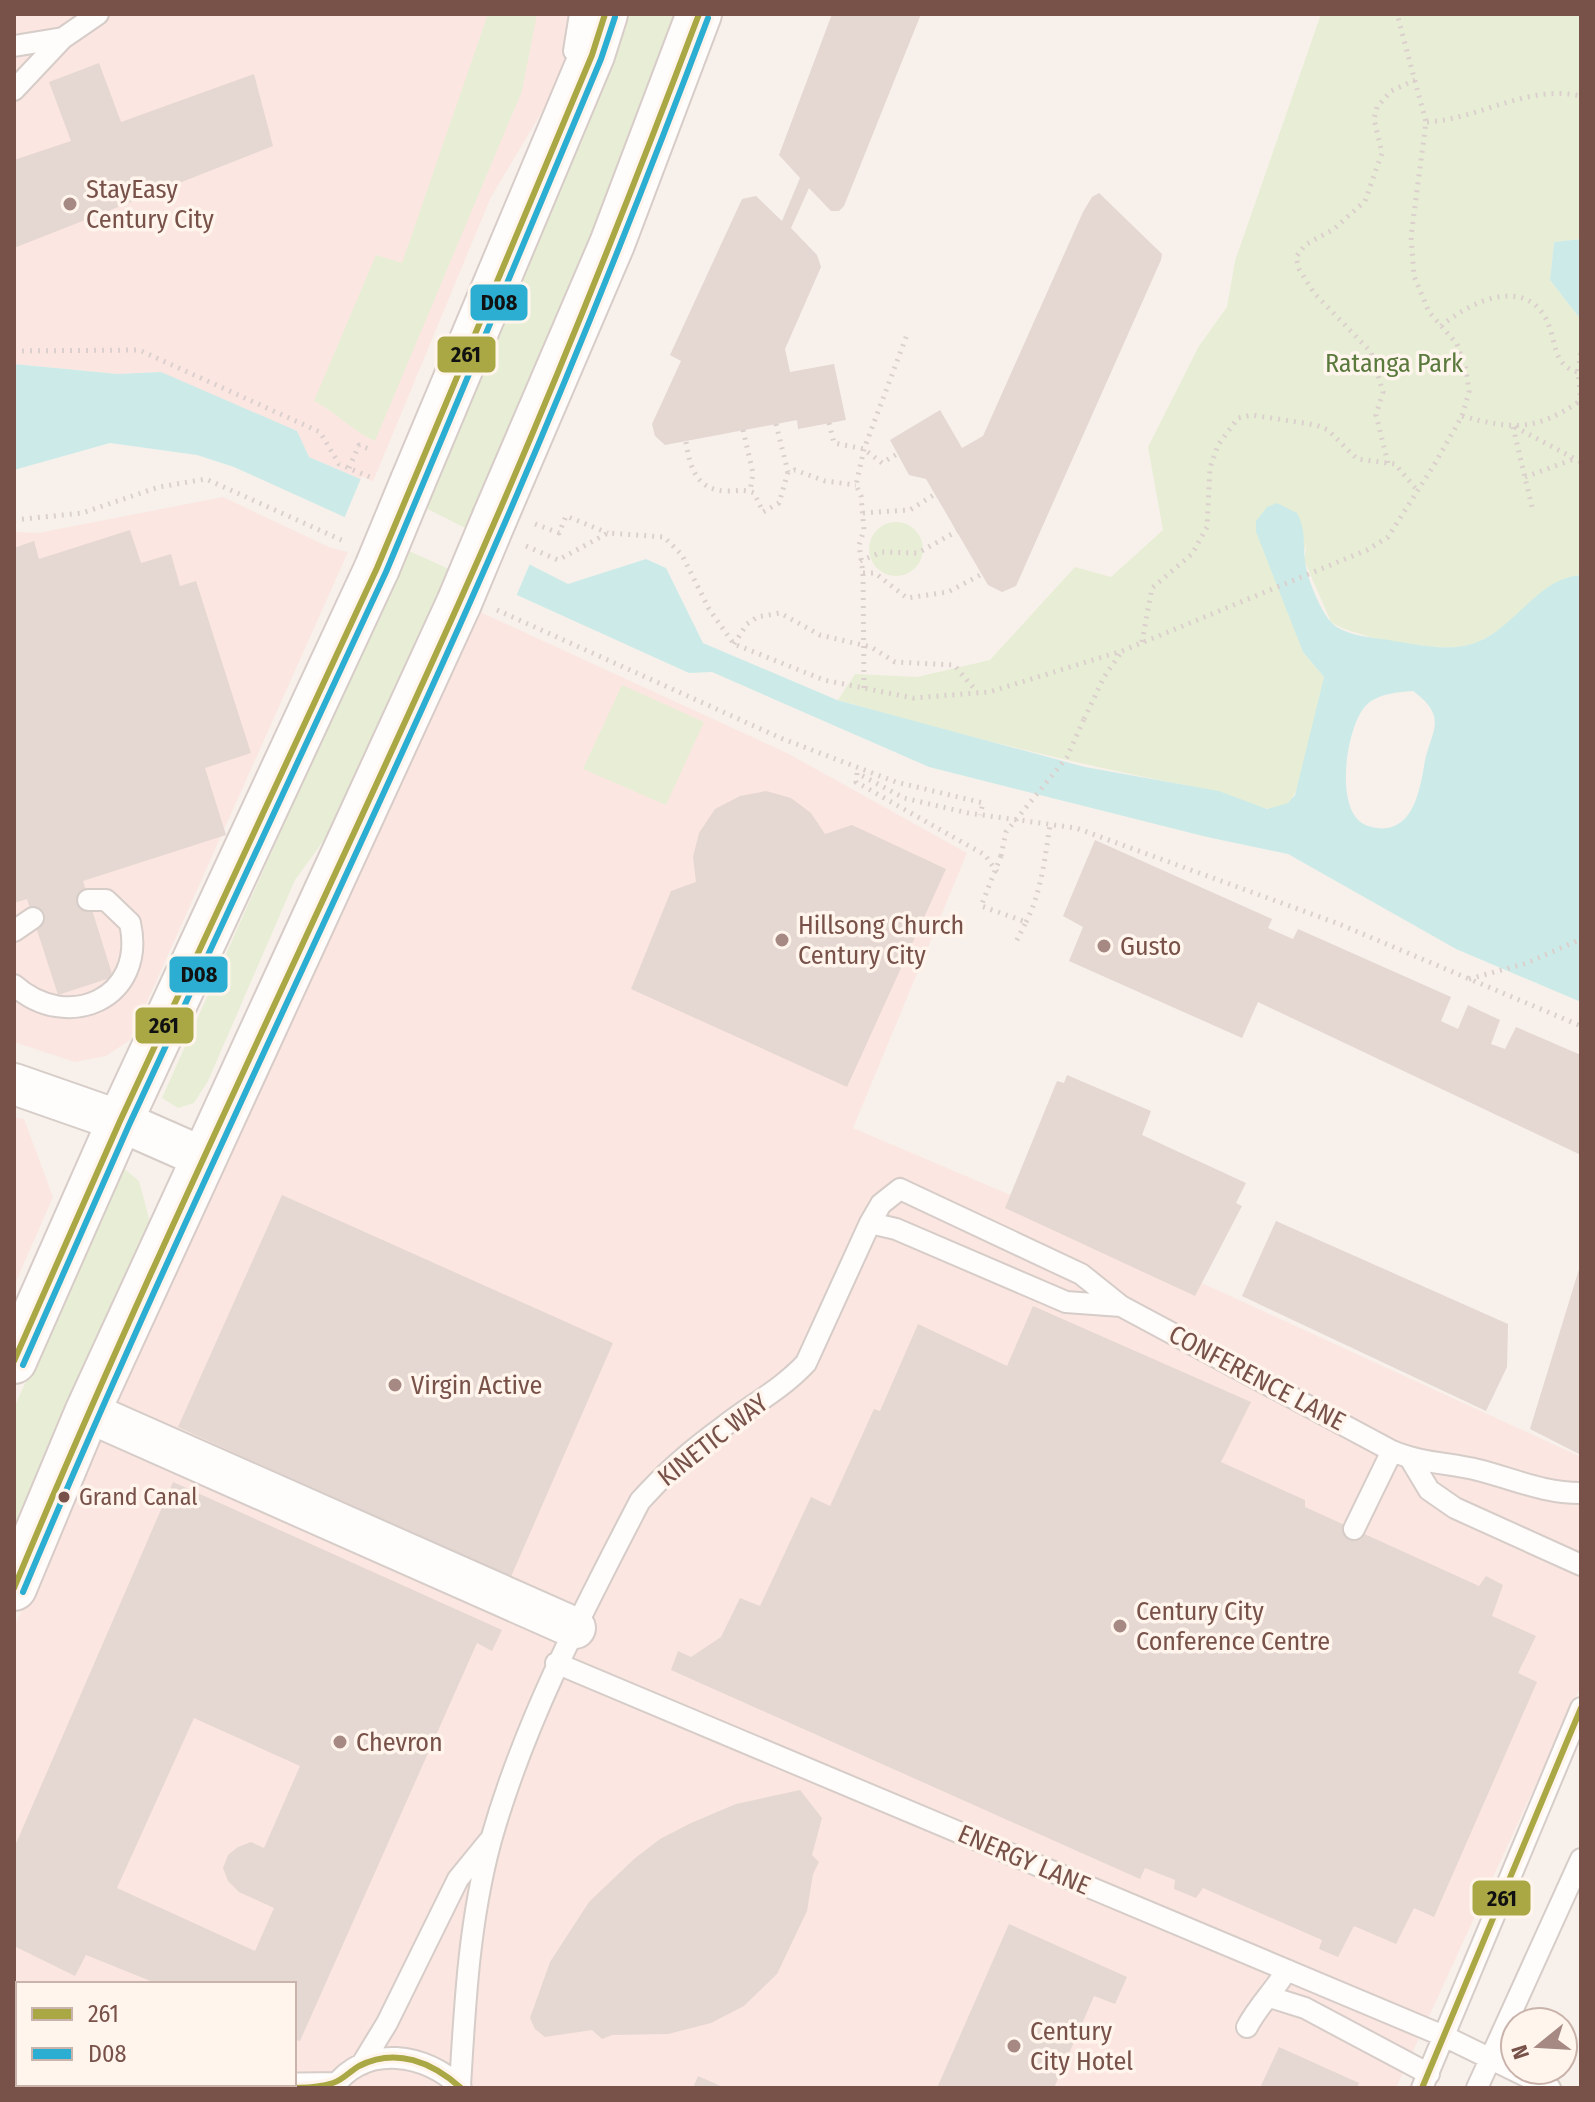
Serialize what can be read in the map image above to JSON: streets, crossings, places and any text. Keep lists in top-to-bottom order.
{
  "streets": {
    "lane": ["CONFERENCE LANE", "KINETIC WAY", "ENERGY LANE"]
  },
  "crossings": [
    ["CONFERENCE LANE", "KINETIC WAY"],
    ["KINETIC WAY", "ENERGY LANE"]
  ],
  "parks": ["Ratanga Park"],
  "places": [
    "StayEasy Century City",
    "Hillsong Church Century City",
    "Gusto",
    "Virgin Active",
    "Grand Canal",
    "Century City Conference Centre",
    "Chevron",
    "Century City Hotel"
  ],
  "lines": ["transit line 261", "transit line D08"],
  "legend": ["261", "D08"],
  "north": "left"
}
